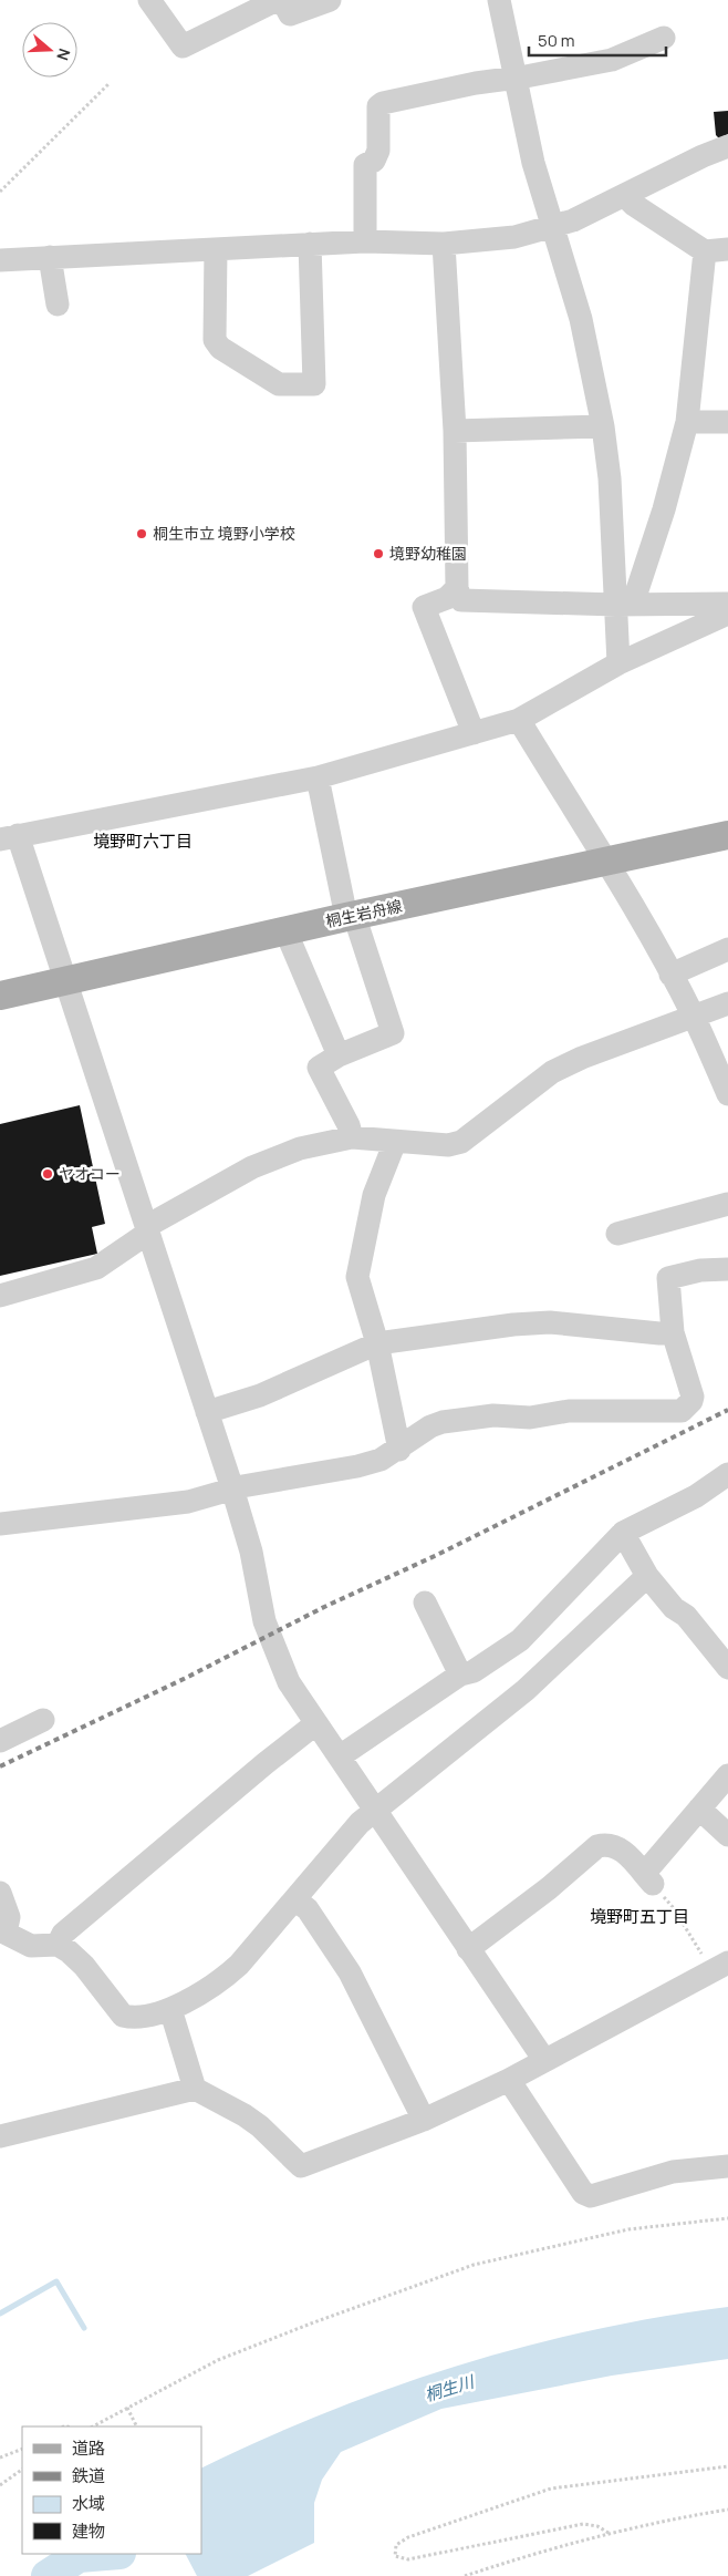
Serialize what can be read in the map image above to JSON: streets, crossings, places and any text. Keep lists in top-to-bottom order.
{
  "streets": {
    "main road": ["桐生岩舟線"]
  },
  "districts": ["境野町六丁目", "境野町五丁目"],
  "water": ["桐生川"],
  "places": ["桐生市立 境野小学校", "境野幼稚園", "ヤオコー"],
  "legend": [
    "道路",
    "鉄道",
    "水域",
    "建物"
  ],
  "scale_bar": "50 m",
  "north": "right"
}
